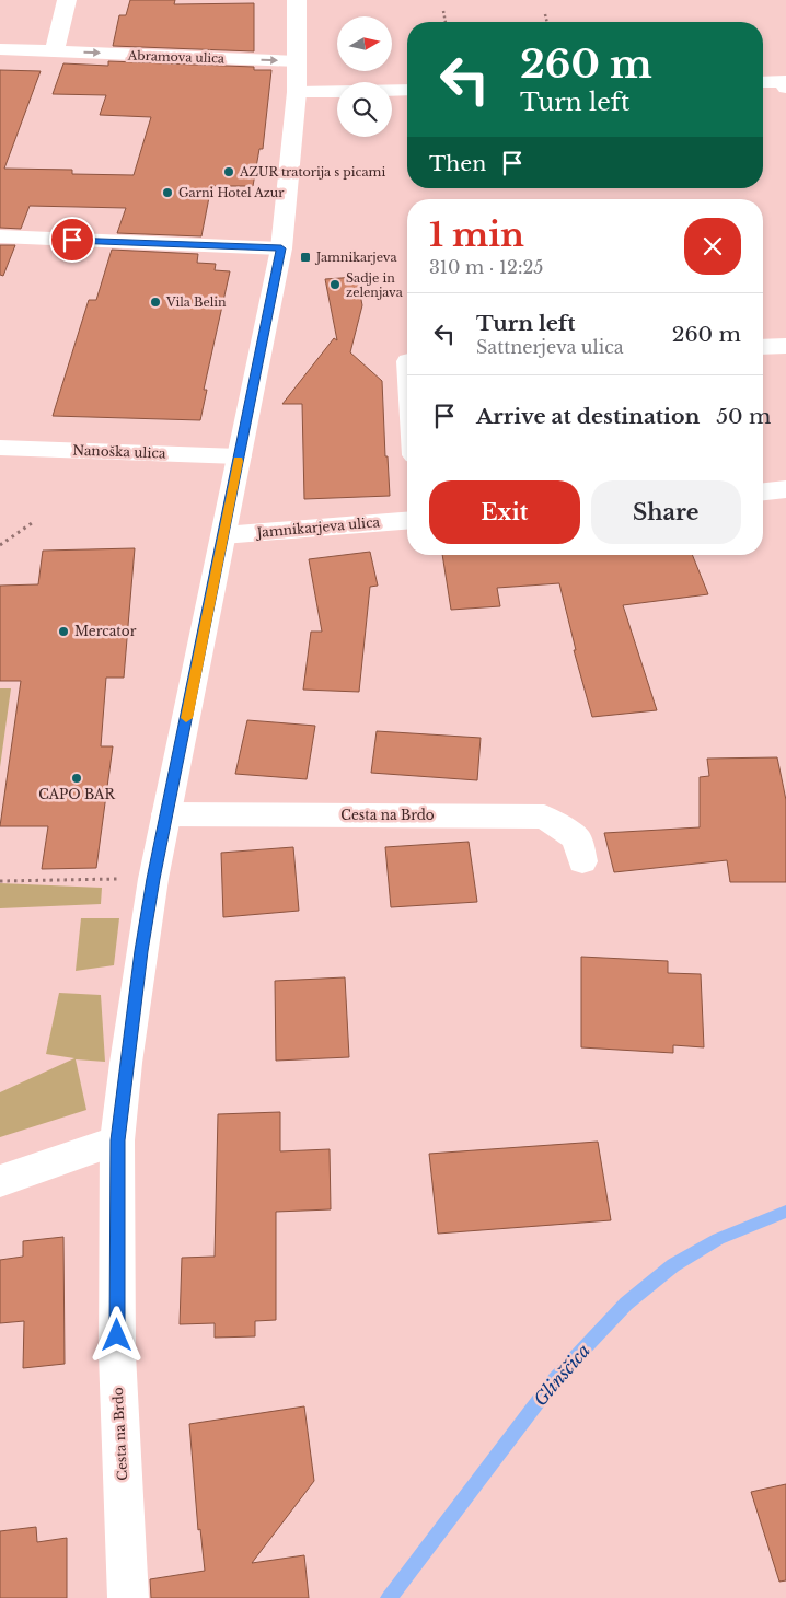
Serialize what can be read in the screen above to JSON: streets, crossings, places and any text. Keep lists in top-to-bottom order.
{
  "streets": {
    "street": [
      "Abramova ulica",
      "Nanoška ulica",
      "Jamnikarjeva ulica",
      "Cesta na Brdo"
    ]
  },
  "crossings": [
    ["Abramova ulica", "Cesta na Brdo"],
    ["Nanoška ulica", "Cesta na Brdo"],
    ["Jamnikarjeva ulica", "Cesta na Brdo"]
  ],
  "water": ["Glinščica"],
  "places": {
    "other": [
      "AZUR tratorija s picami",
      "Garni Hotel Azur",
      "Sadje in zelenjava",
      "Vila Belin",
      "Mercator",
      "CAPO BAR"
    ],
    "transit": ["Jamnikarjeva"]
  },
  "north": "right",
  "page": {
    "turn": ["260 m", "Turn left"],
    "then": "Then",
    "heading": ["1 min", "310 m · 12:25"],
    "list": [
      {
        "name": "Turn left",
        "note": "Sattnerjeva ulica",
        "value": "260 m"
      },
      {
        "name": "Arrive at destination",
        "value": "50 m"
      }
    ],
    "buttons": ["Exit", "Share"]
  }
}
